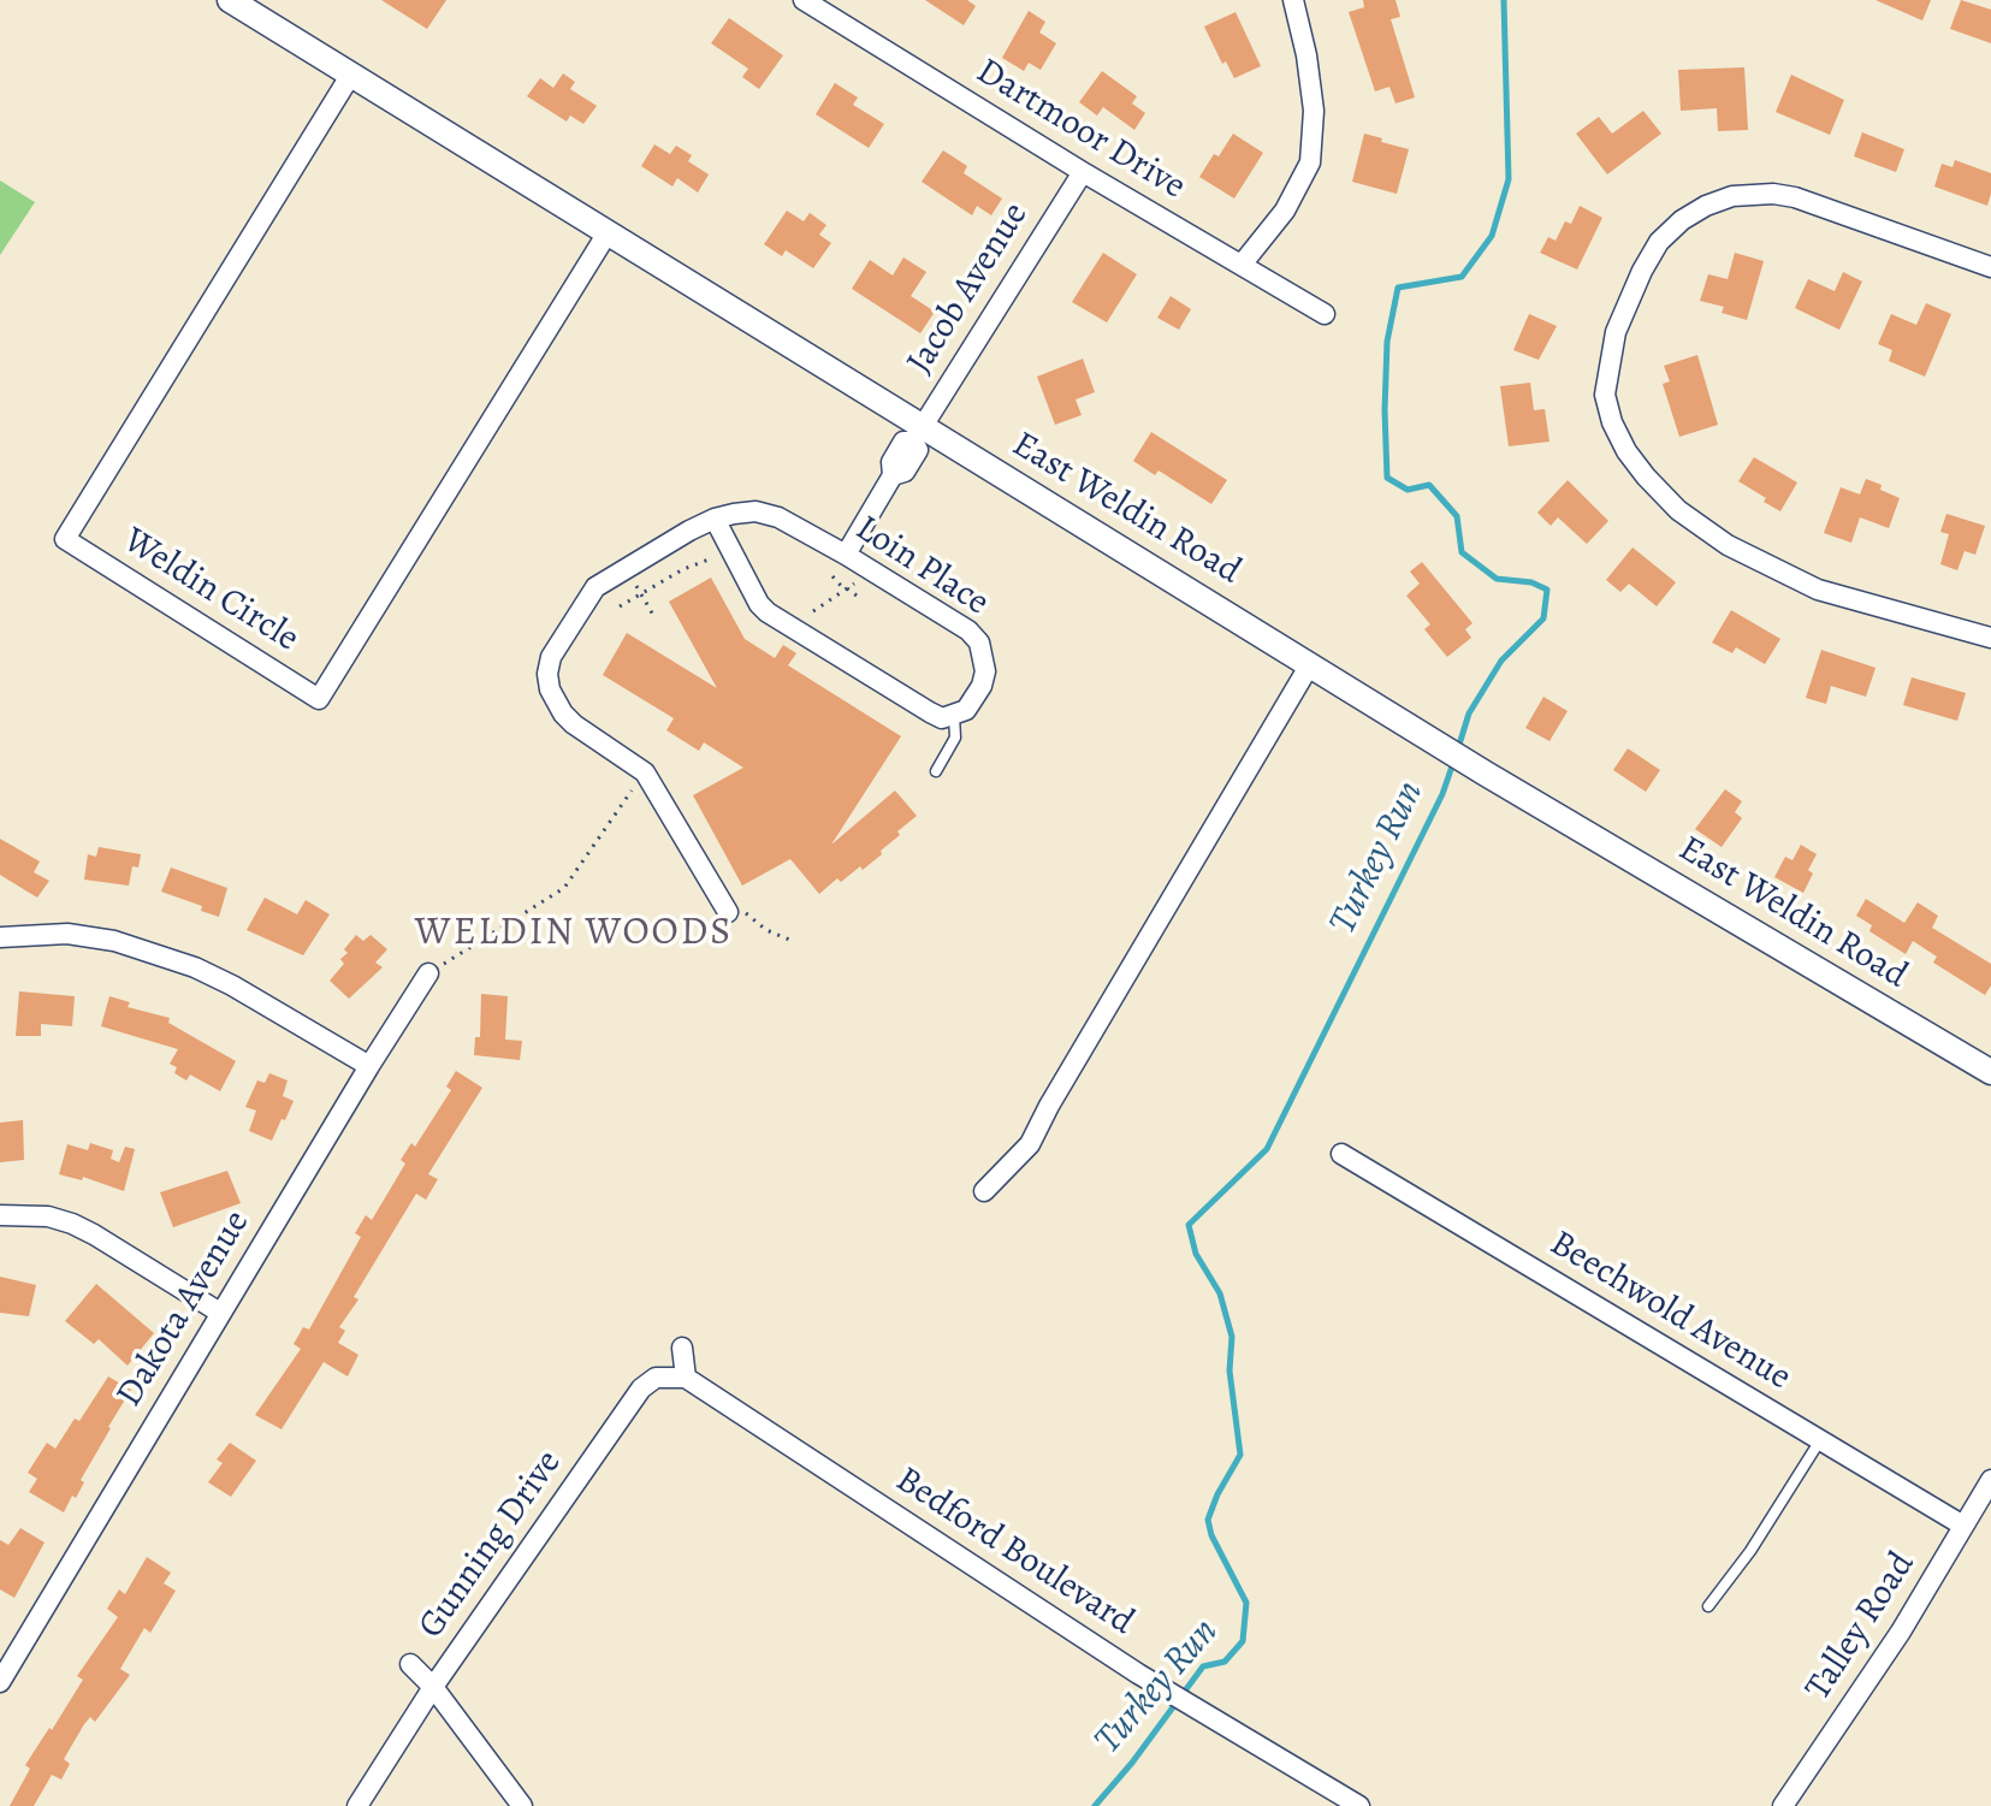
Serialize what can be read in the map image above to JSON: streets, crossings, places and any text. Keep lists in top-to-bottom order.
{
  "streets": {
    "street": [
      "Dartmoor Drive",
      "Jacob Avenue",
      "East Weldin Road",
      "Loin Place",
      "Weldin Circle",
      "Dakota Avenue",
      "Beechwold Avenue",
      "Gunning Drive",
      "Bedford Boulevard",
      "Talley Road"
    ]
  },
  "crossings": [
    ["Dartmoor Drive", "Jacob Avenue"],
    ["Jacob Avenue", "East Weldin Road"],
    ["Jacob Avenue", "Loin Place"],
    ["East Weldin Road", "Weldin Circle"],
    ["Beechwold Avenue", "Talley Road"],
    ["Gunning Drive", "Bedford Boulevard"]
  ],
  "districts": ["WELDIN WOODS"],
  "water": ["Turkey Run"]
}
